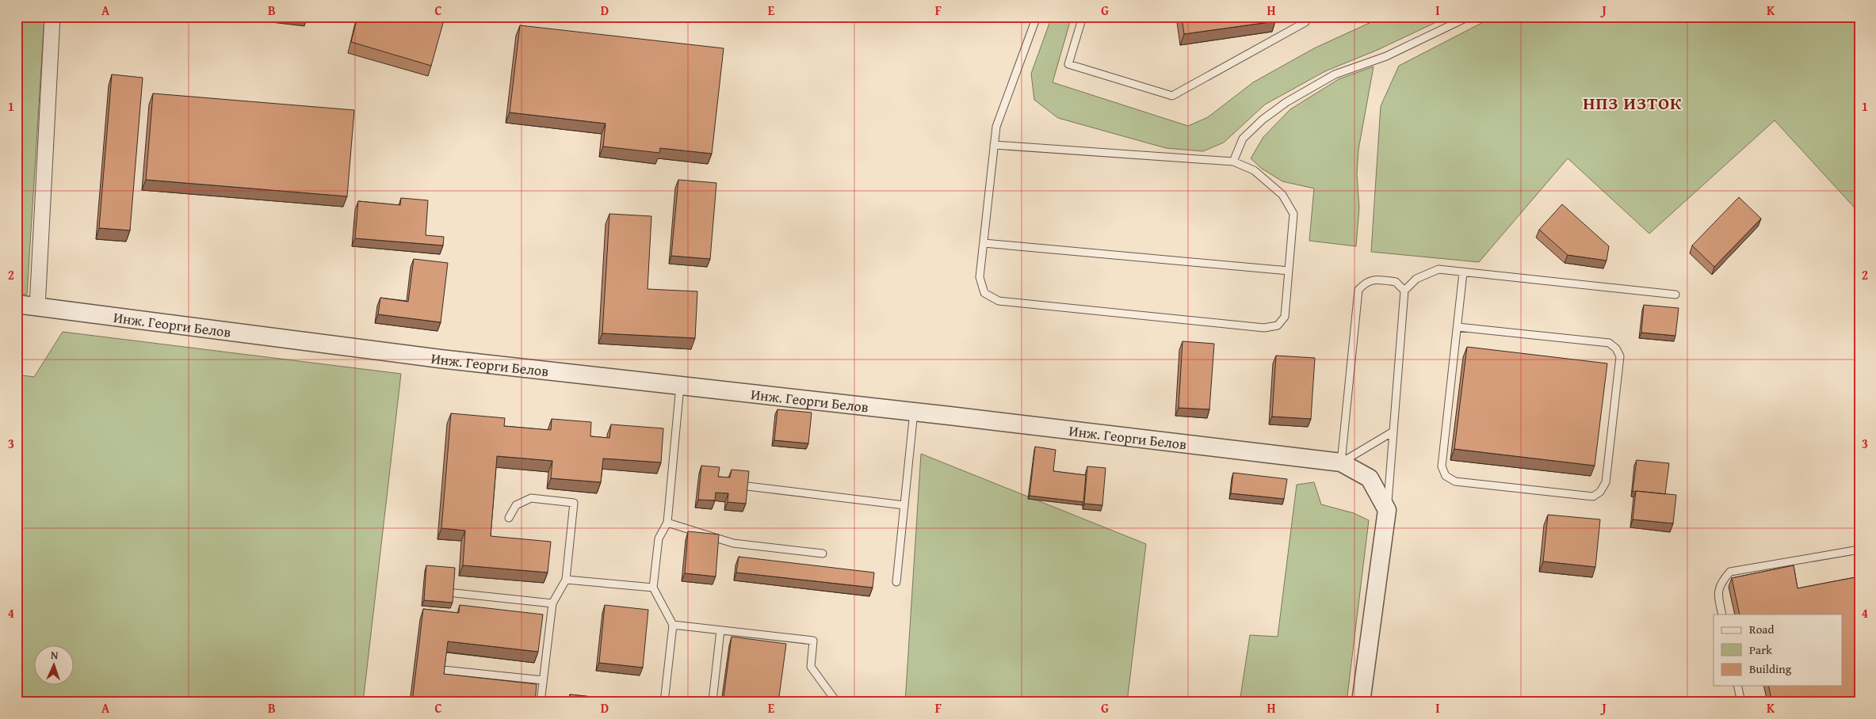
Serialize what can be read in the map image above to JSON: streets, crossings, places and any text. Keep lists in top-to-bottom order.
{
  "streets": {
    "street": ["Инж. Георги Белов"]
  },
  "districts": ["НПЗ ИЗТОК"],
  "legend": ["Road", "Park", "Building"],
  "north": "top",
  "grid": {
    "columns": [
      "A",
      "B",
      "C",
      "D",
      "E",
      "F",
      "G",
      "H",
      "I",
      "J",
      "K"
    ],
    "rows": [
      "1",
      "2",
      "3",
      "4"
    ]
  }
}
